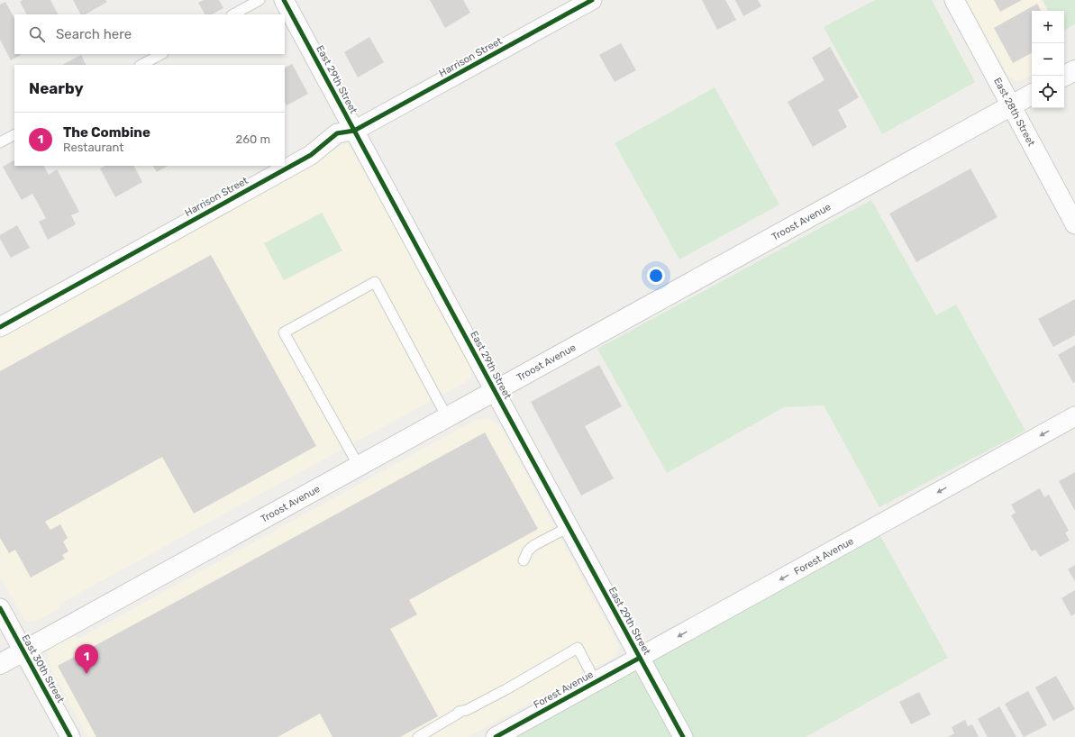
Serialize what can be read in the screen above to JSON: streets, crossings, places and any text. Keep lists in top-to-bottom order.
{
  "streets": {
    "main road": ["Troost Avenue"],
    "street": [
      "Harrison Street",
      "East 29th Street",
      "East 28th Street",
      "Forest Avenue",
      "East 30th Street"
    ]
  },
  "crossings": [
    ["Harrison Street", "East 29th Street"],
    ["East 29th Street", "Troost Avenue"],
    ["East 29th Street", "Forest Avenue"],
    ["East 28th Street", "Troost Avenue"],
    ["Troost Avenue", "East 30th Street"]
  ],
  "one_way": ["Forest Avenue"],
  "page": {
    "map_buttons": ["+", "−"],
    "search": "Search here",
    "heading": "Nearby",
    "list": [
      {
        "mark": "1",
        "name": "The Combine",
        "note": "Restaurant",
        "value": "260 m"
      }
    ],
    "pins": "1"
  }
}
